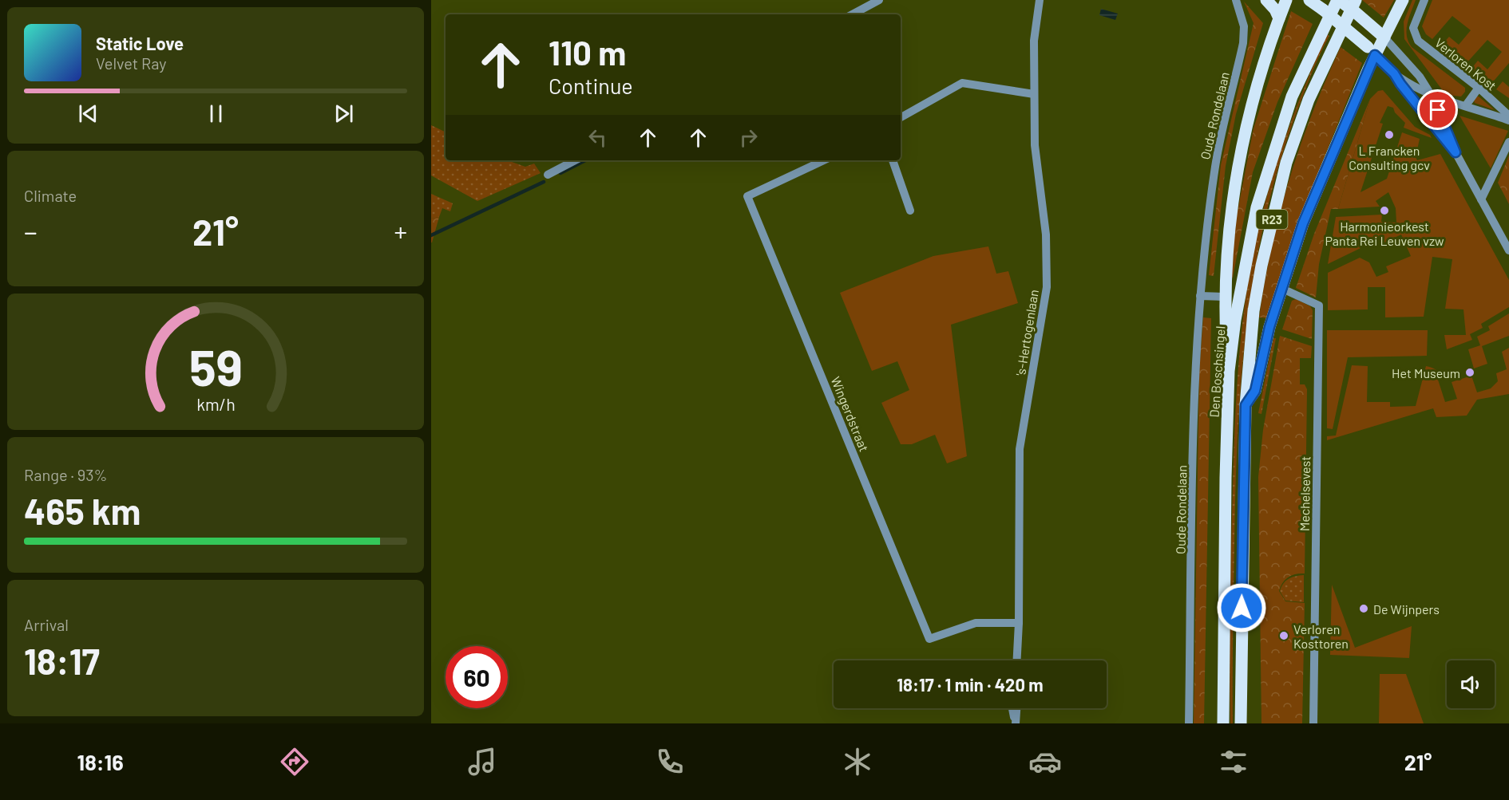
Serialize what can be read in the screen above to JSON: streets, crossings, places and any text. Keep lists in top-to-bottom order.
{
  "streets": {
    "main road": ["R23", "Den Boschsingel"],
    "street": [
      "Verloren Kost",
      "Oude Rondelaan",
      "'s-Hertogenlaan",
      "Wingerdstraat",
      "Mechelsevest"
    ]
  },
  "crossings": [
    ["'s-Hertogenlaan", "Wingerdstraat"]
  ],
  "places": [
    "L Francken Consulting gcv",
    "Harmonieorkest Panta Rei Leuven vzw",
    "Het Museum",
    "De Wijnpers",
    "Verloren Kosttoren"
  ],
  "page": {
    "turn": ["110 m", "Continue"],
    "song": ["Static Love", "Velvet Ray"],
    "tile": [
      "Climate",
      ["Range · 93%", "465 km"],
      ["Arrival", "18:17"]
    ],
    "heat": ["−", "21°", "+"],
    "limit": "60",
    "trip": "18:17 · 1 min · 420 m",
    "tabs": ["18:16", "21°"],
    "gauge": ["59", "km/h"]
  }
}
